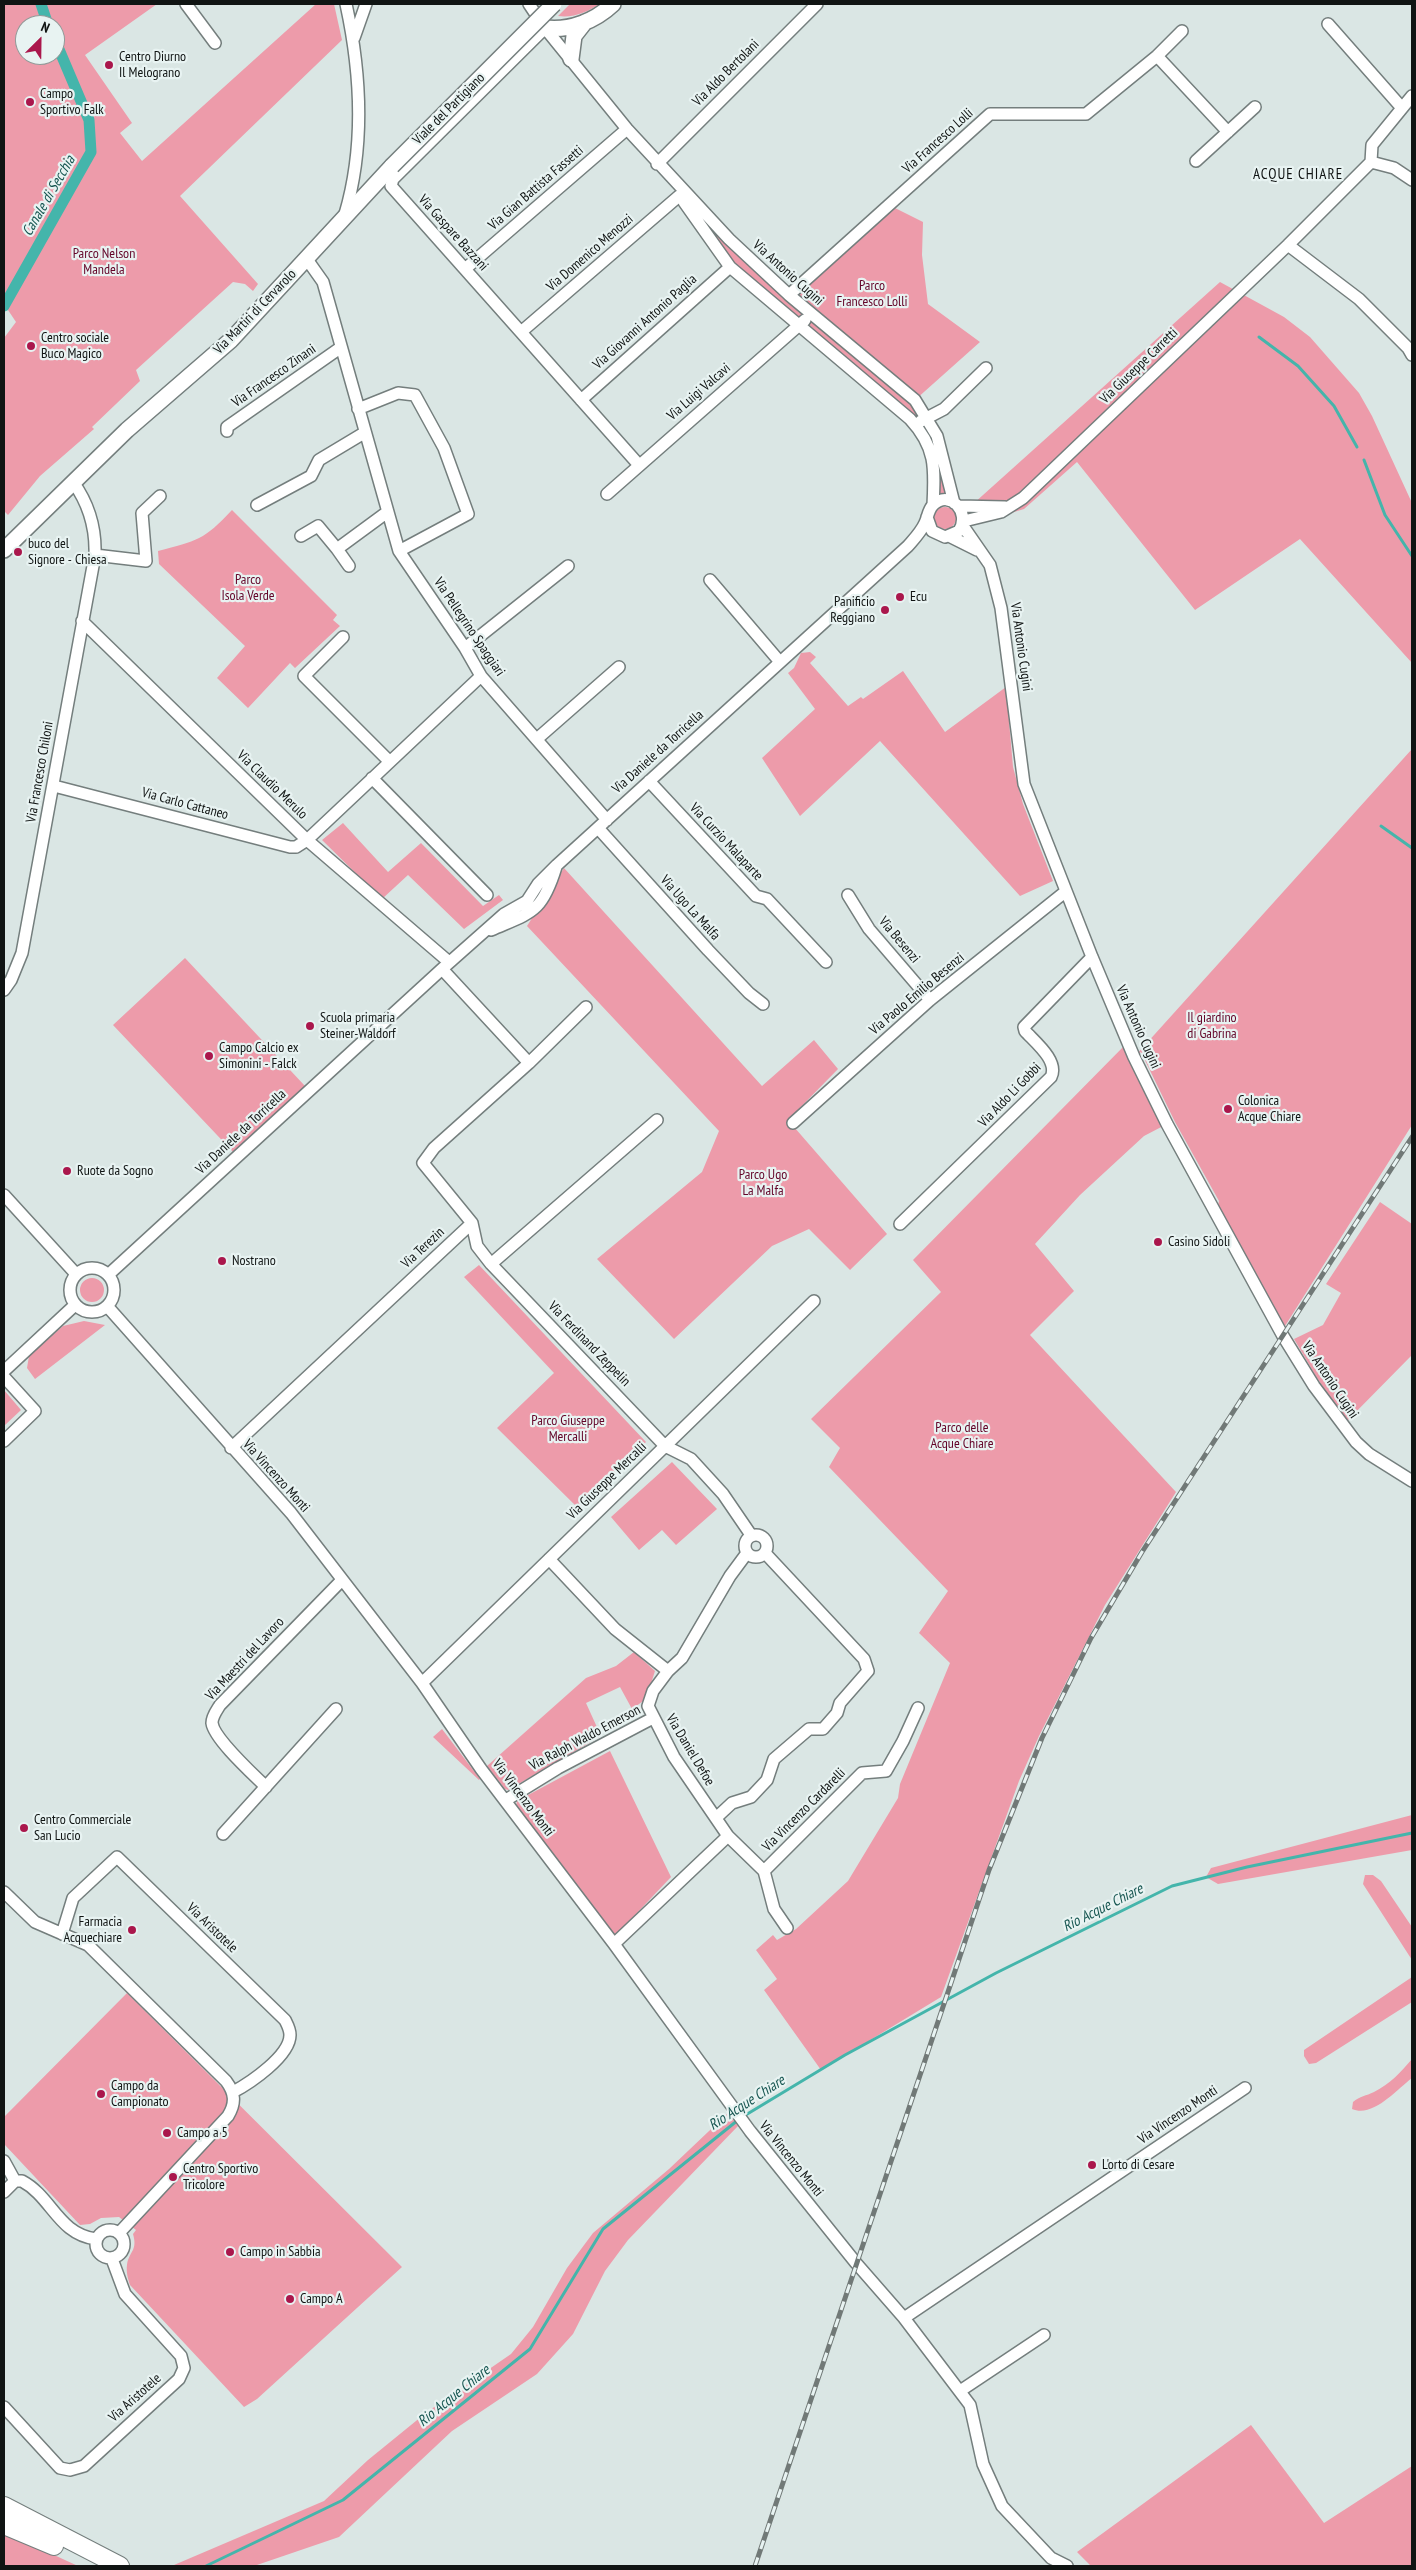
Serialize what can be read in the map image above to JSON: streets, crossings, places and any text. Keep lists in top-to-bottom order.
{
  "streets": {
    "main road": ["Viale del Partigiano", "Via Martiri di Cervarolo"],
    "street": [
      "Via Aldo Bertolani",
      "Via Francesco Lolli",
      "Via Gian Battista Fassetti",
      "Via Gaspare Bazzani",
      "Via Domenico Menozzi",
      "Via Antonio Cugini",
      "Via Giovanni Antonio Paglia",
      "Via Giuseppe Carretti",
      "Via Francesco Zinani",
      "Via Luigi Valcavi",
      "Via Pellegrino Spaggiari",
      "Via Daniele da Torricella",
      "Via Francesco Chiloni",
      "Via Claudio Merulo",
      "Via Carlo Cattaneo",
      "Via Curzio Malaparte",
      "Via Ugo La Malfa",
      "Via Besenzi",
      "Via Paolo Emilio Besenzi",
      "Via Aldo Li Gobbi",
      "Via Terezin",
      "Via Ferdinand Zeppelin",
      "Via Vincenzo Monti",
      "Via Giuseppe Mercalli",
      "Via Maestri del Lavoro",
      "Via Ralph Waldo Emerson",
      "Via Daniel Defoe",
      "Via Vincenzo Cardarelli",
      "Via Aristotele"
    ]
  },
  "crossings": [
    ["Via Aldo Bertolani", "Via Antonio Cugini"],
    ["Viale del Partigiano", "Via Martiri di Cervarolo"],
    ["Via Francesco Lolli", "Via Antonio Cugini"],
    ["Via Gian Battista Fassetti", "Via Gaspare Bazzani"],
    ["Via Gian Battista Fassetti", "Via Antonio Cugini"],
    ["Via Gaspare Bazzani", "Via Domenico Menozzi"],
    ["Via Gaspare Bazzani", "Via Antonio Cugini"],
    ["Via Gaspare Bazzani", "Via Giovanni Antonio Paglia"],
    ["Via Gaspare Bazzani", "Via Luigi Valcavi"],
    ["Via Domenico Menozzi", "Via Antonio Cugini"],
    ["Via Antonio Cugini", "Via Giovanni Antonio Paglia"],
    ["Via Antonio Cugini", "Via Giuseppe Carretti"],
    ["Via Antonio Cugini", "Via Luigi Valcavi"],
    ["Via Antonio Cugini", "Via Daniele da Torricella"],
    ["Via Antonio Cugini", "Via Paolo Emilio Besenzi"],
    ["Via Antonio Cugini", "Via Aldo Li Gobbi"],
    ["Via Martiri di Cervarolo", "Via Pellegrino Spaggiari"],
    ["Via Martiri di Cervarolo", "Via Francesco Chiloni"],
    ["Via Giuseppe Carretti", "Via Daniele da Torricella"],
    ["Via Francesco Zinani", "Via Pellegrino Spaggiari"],
    ["Via Pellegrino Spaggiari", "Via Daniele da Torricella"],
    ["Via Daniele da Torricella", "Via Claudio Merulo"],
    ["Via Daniele da Torricella", "Via Curzio Malaparte"],
    ["Via Daniele da Torricella", "Via Ugo La Malfa"],
    ["Via Daniele da Torricella", "Via Vincenzo Monti"],
    ["Via Francesco Chiloni", "Via Claudio Merulo"],
    ["Via Francesco Chiloni", "Via Carlo Cattaneo"],
    ["Via Claudio Merulo", "Via Carlo Cattaneo"],
    ["Via Besenzi", "Via Paolo Emilio Besenzi"],
    ["Via Terezin", "Via Ferdinand Zeppelin"],
    ["Via Terezin", "Via Vincenzo Monti"],
    ["Via Ferdinand Zeppelin", "Via Giuseppe Mercalli"],
    ["Via Vincenzo Monti", "Via Giuseppe Mercalli"],
    ["Via Vincenzo Monti", "Via Maestri del Lavoro"],
    ["Via Vincenzo Monti", "Via Ralph Waldo Emerson"],
    ["Via Ralph Waldo Emerson", "Via Daniel Defoe"],
    ["Via Daniel Defoe", "Via Vincenzo Cardarelli"]
  ],
  "districts": ["ACQUE CHIARE"],
  "water": ["Canale di Secchia", "Rio Acque Chiare"],
  "parks": [
    "Parco Nelson Mandela",
    "Parco Francesco Lolli",
    "Parco Isola Verde",
    "Il giardino di Gabrina",
    "Parco Ugo La Malfa",
    "Parco Giuseppe Mercalli",
    "Parco delle Acque Chiare"
  ],
  "places": [
    "Centro Diurno Il Melograno",
    "Campo Sportivo Falk",
    "Centro sociale Buco Magico",
    "buco del Signore - Chiesa",
    "Ecu",
    "Panificio Reggiano",
    "Scuola primaria Steiner-Waldorf",
    "Campo Calcio ex Simonini - Falck",
    "Colonica Acque Chiare",
    "Ruote da Sogno",
    "Casino Sidoli",
    "Nostrano",
    "Centro Commerciale San Lucio",
    "Farmacia Acquechiare",
    "Campo da Campionato",
    "Campo a 5",
    "L'orto di Cesare",
    "Centro Sportivo Tricolore",
    "Campo in Sabbia",
    "Campo A"
  ],
  "north": "top right"
}
